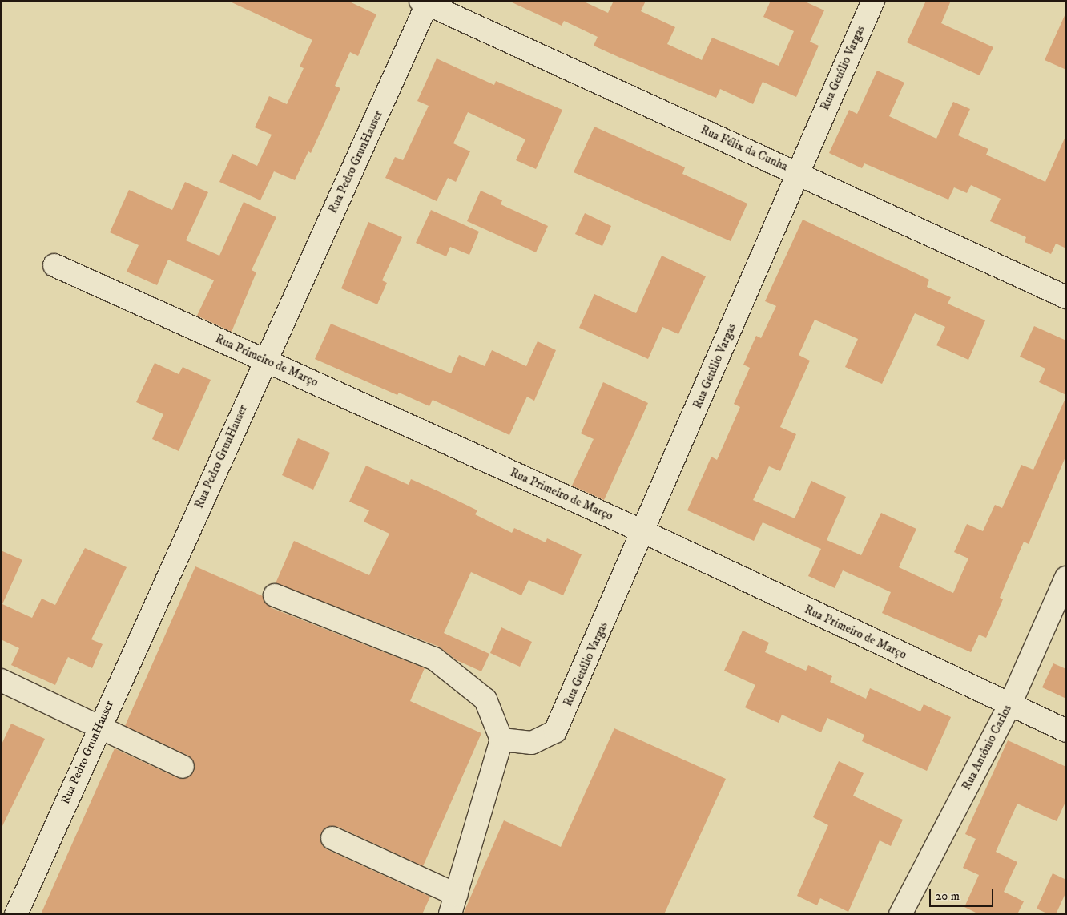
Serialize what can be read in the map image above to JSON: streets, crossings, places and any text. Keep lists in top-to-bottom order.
{
  "streets": {
    "street": [
      "Rua Getúlio Vargas",
      "Rua Félix da Cunha",
      "Rua Pedro GrunHauser",
      "Rua Primeiro de Março",
      "Rua Antônio Carlos"
    ]
  },
  "crossings": [
    ["Rua Getúlio Vargas", "Rua Félix da Cunha"],
    ["Rua Getúlio Vargas", "Rua Primeiro de Março"],
    ["Rua Félix da Cunha", "Rua Pedro GrunHauser"],
    ["Rua Pedro GrunHauser", "Rua Primeiro de Março"],
    ["Rua Primeiro de Março", "Rua Antônio Carlos"]
  ],
  "scale_bar": "20 m"
}
